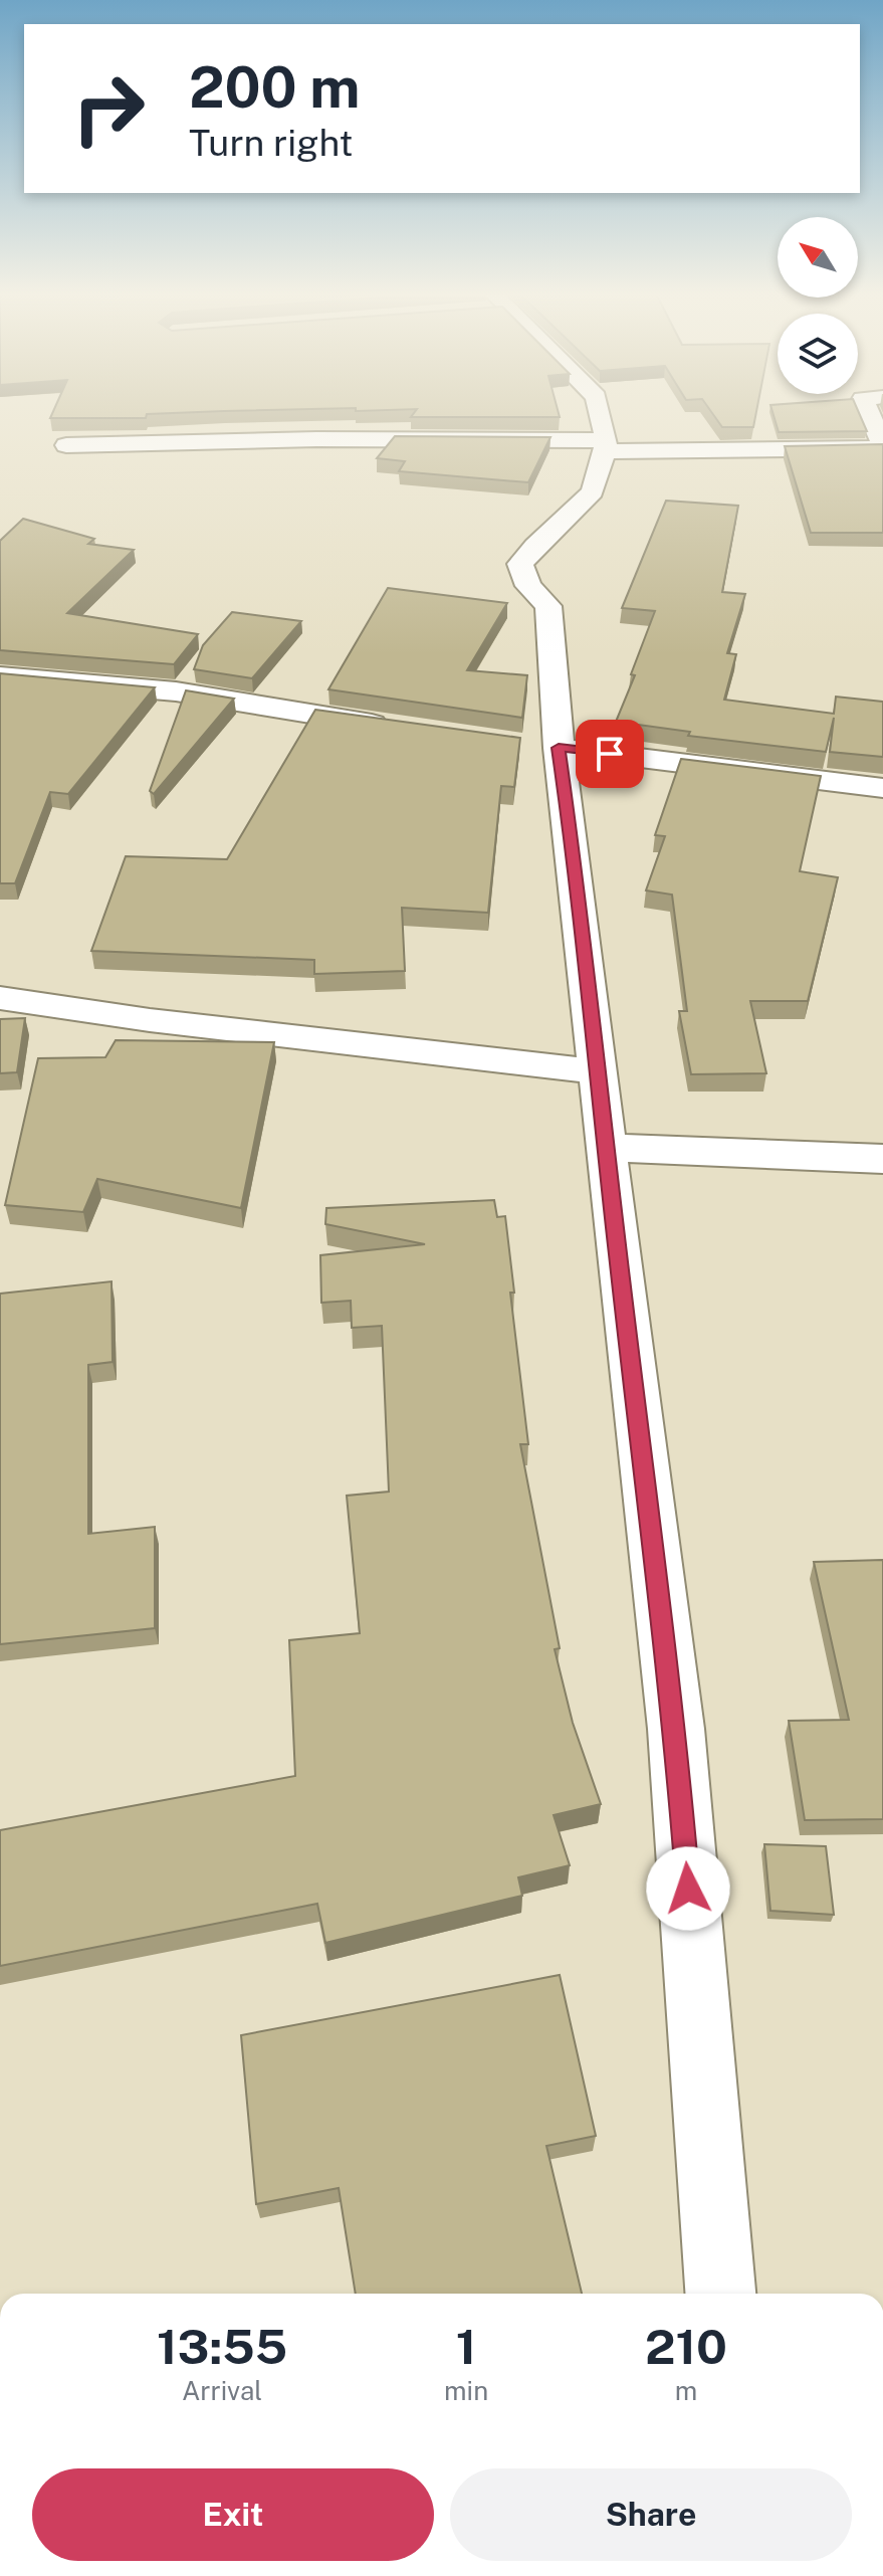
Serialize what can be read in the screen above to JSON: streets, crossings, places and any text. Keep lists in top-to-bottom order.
{
  "north": "top left",
  "page": {
    "turn": ["200 m", "Turn right"],
    "eta": [
      "13:55",
      "Arrival",
      "1",
      "min",
      "210",
      "m"
    ],
    "buttons": ["Exit", "Share"]
  }
}
